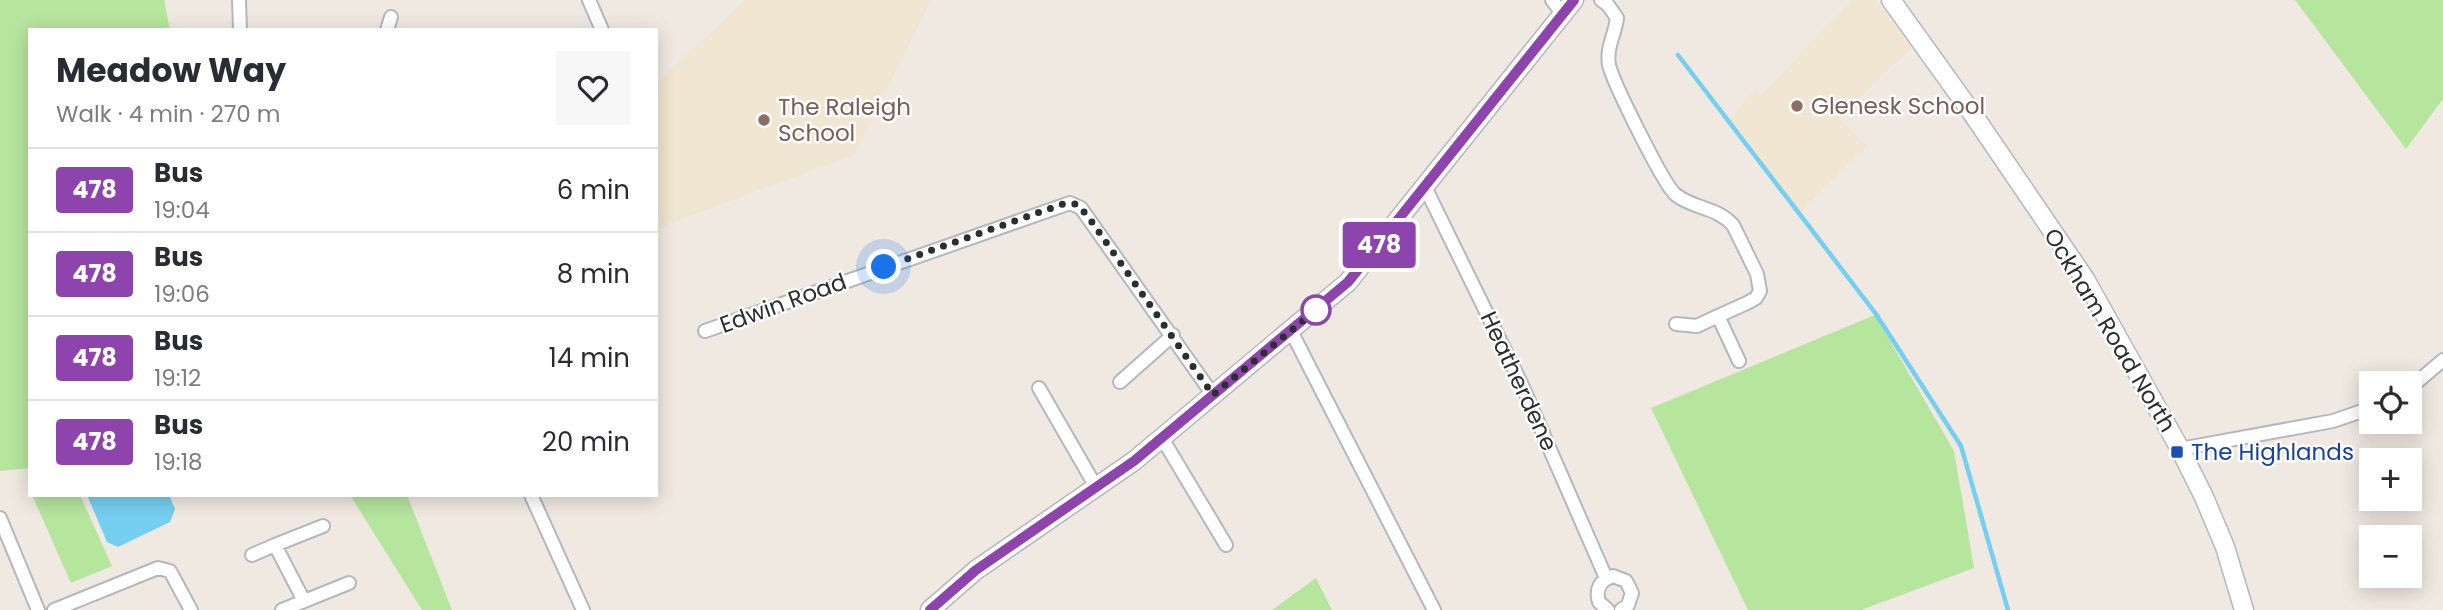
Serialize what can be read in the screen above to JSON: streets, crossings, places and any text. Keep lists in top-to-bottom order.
{
  "streets": {
    "street": ["Edwin Road", "Ockham Road North", "Heatherdene"]
  },
  "places": {
    "other": ["Glenesk School", "The Raleigh School"],
    "transit": ["The Highlands"]
  },
  "lines": ["bus line 478"],
  "page": {
    "on_map": "478",
    "heading": ["Meadow Way", "Walk · 4 min · 270 m"],
    "list": [
      {
        "mark": "478",
        "name": "Bus",
        "note": "19:04",
        "value": "6 min"
      },
      {
        "mark": "478",
        "name": "Bus",
        "note": "19:06",
        "value": "8 min"
      },
      {
        "mark": "478",
        "name": "Bus",
        "note": "19:12",
        "value": "14 min"
      },
      {
        "mark": "478",
        "name": "Bus",
        "note": "19:18",
        "value": "20 min"
      }
    ],
    "map_buttons": ["+", "−"]
  }
}
